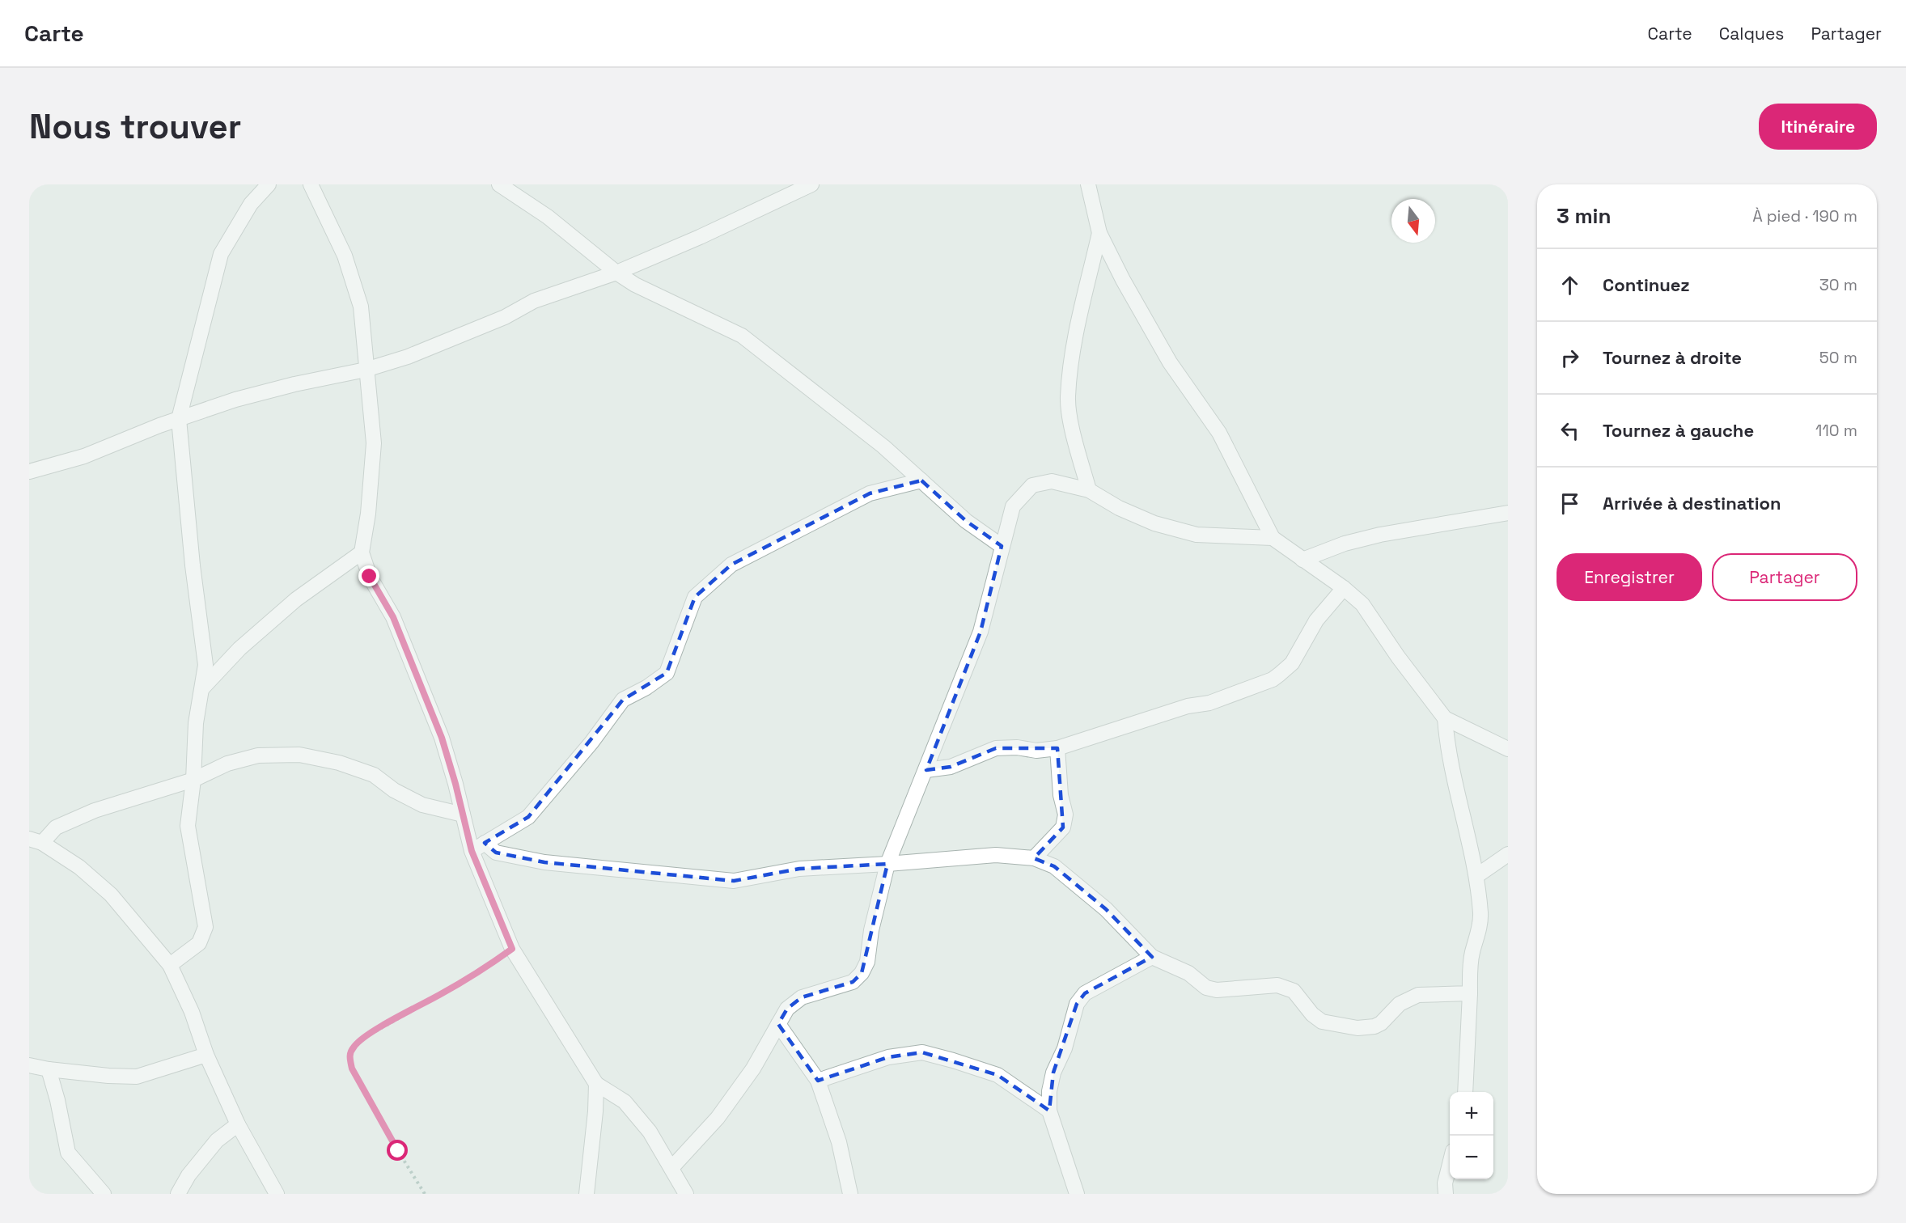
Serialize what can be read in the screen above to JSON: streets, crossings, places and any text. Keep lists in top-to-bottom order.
{
  "north": "bottom",
  "page": {
    "header": "Carte",
    "nav": ["Carte", "Calques", "Partager"],
    "buttons": [
      "Itinéraire",
      ["Enregistrer", "Partager"]
    ],
    "title": "Nous trouver",
    "heading": ["3 min", "À pied · 190 m"],
    "list": [
      ["Continuez", "30 m"],
      ["Tournez à droite", "50 m"],
      ["Tournez à gauche", "110 m"],
      "Arrivée à destination"
    ],
    "map_buttons": ["+", "−"]
  }
}
